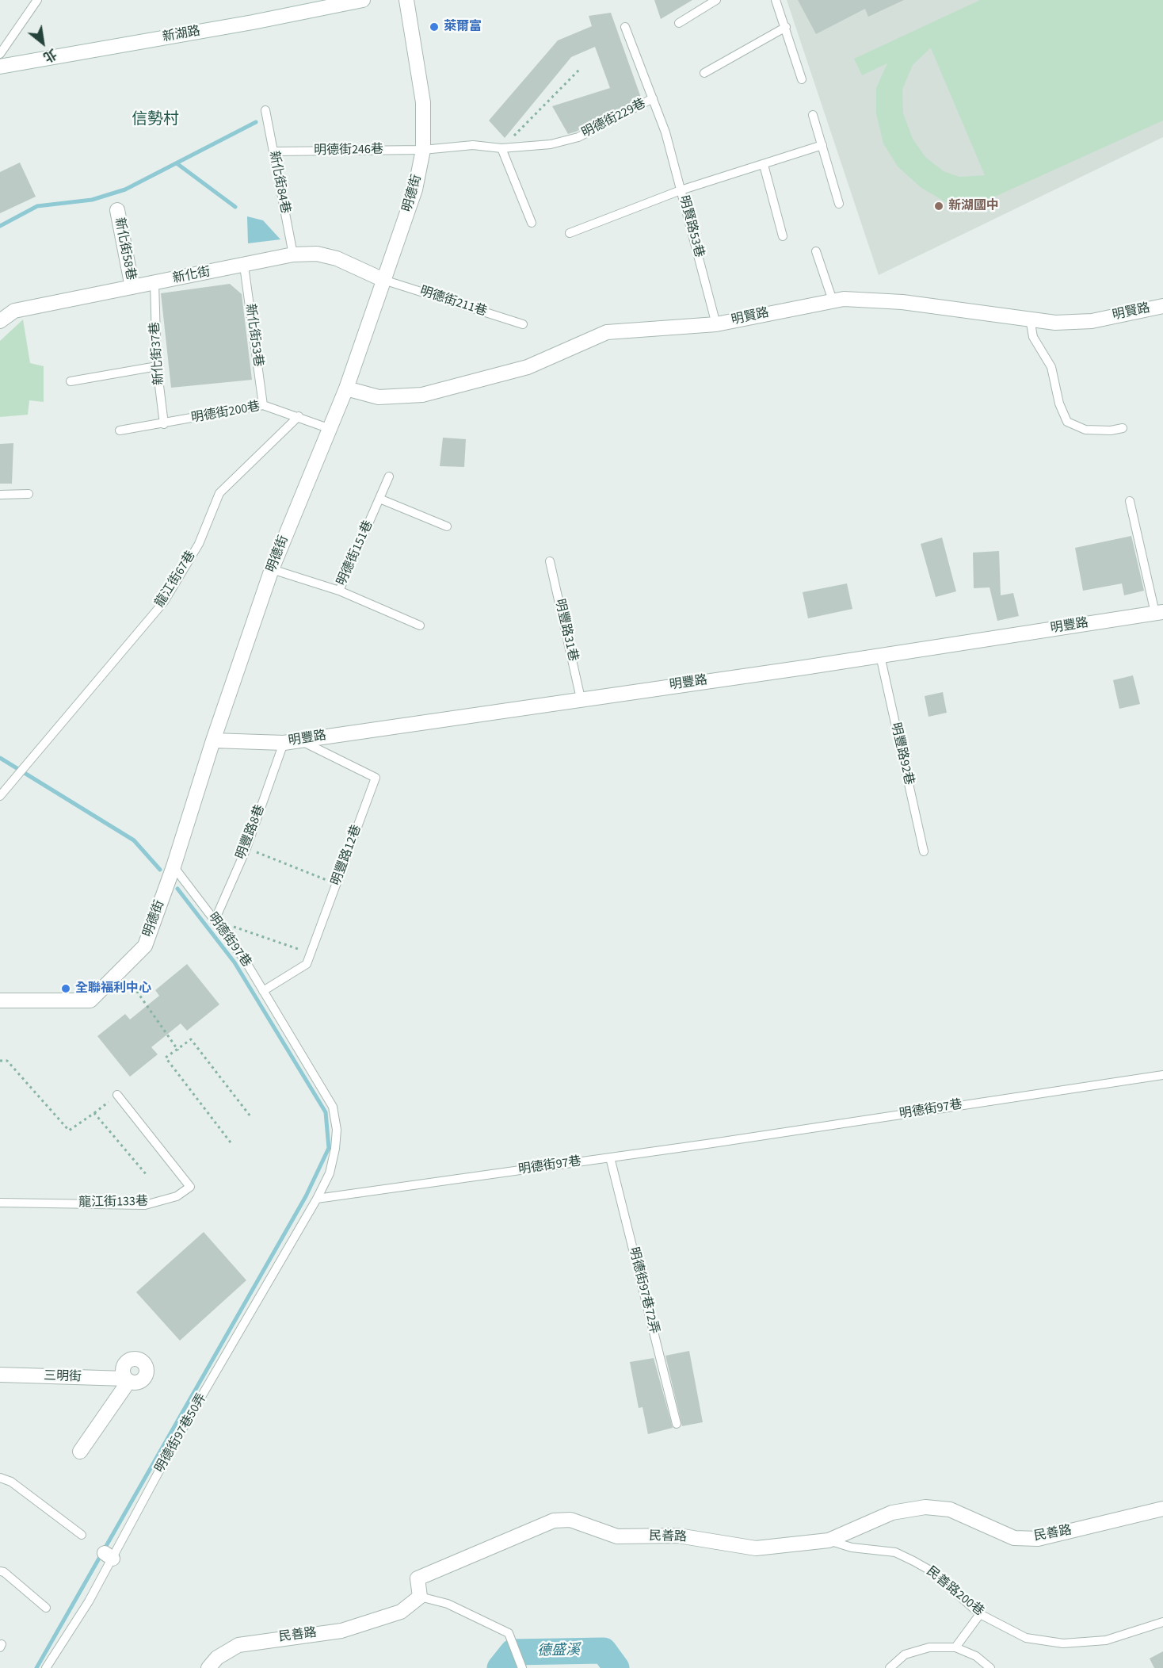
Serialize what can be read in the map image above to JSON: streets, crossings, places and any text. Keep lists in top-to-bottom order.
{
  "streets": {
    "street": [
      "新湖路",
      "明德街",
      "新化街58巷",
      "新化街",
      "明賢路",
      "明豐路",
      "三明街",
      "民善路"
    ],
    "lane": [
      "明德街229巷",
      "明德街246巷",
      "新化街84巷",
      "明賢路53巷",
      "明德街211巷",
      "新化街53巷",
      "新化街37巷",
      "明德街200巷",
      "明德街151巷",
      "龍江街67巷",
      "明豐路31巷",
      "明豐路92巷",
      "明豐路8巷",
      "明豐路12巷",
      "明德街97巷",
      "龍江街133巷",
      "明德街97巷72弄",
      "明德街97巷50弄",
      "民善路200巷"
    ]
  },
  "crossings": [
    ["明德街229巷", "明德街246巷"],
    ["明德街229巷", "明德街"],
    ["明德街229巷", "明賢路53巷"],
    ["明德街246巷", "新化街84巷"],
    ["明德街246巷", "明德街"],
    ["新化街84巷", "新化街"],
    ["明德街", "新化街"],
    ["明德街", "明德街211巷"],
    ["明德街", "明賢路"],
    ["明德街", "明德街200巷"],
    ["明德街", "明德街151巷"],
    ["明德街", "明豐路"],
    ["明德街", "明德街97巷"],
    ["明賢路53巷", "明賢路"],
    ["新化街58巷", "新化街"],
    ["新化街", "明德街211巷"],
    ["新化街", "新化街53巷"],
    ["新化街", "新化街37巷"],
    ["新化街53巷", "明德街200巷"],
    ["新化街37巷", "明德街200巷"],
    ["明德街200巷", "龍江街67巷"],
    ["明豐路", "明豐路31巷"],
    ["明豐路", "明豐路92巷"],
    ["明豐路", "明豐路8巷"],
    ["明豐路", "明豐路12巷"],
    ["明豐路8巷", "明德街97巷"],
    ["明豐路12巷", "明德街97巷"],
    ["明德街97巷", "明德街97巷72弄"],
    ["明德街97巷", "明德街97巷50弄"],
    ["民善路", "民善路200巷"]
  ],
  "districts": ["信勢村"],
  "water": ["德盛溪"],
  "places": ["萊爾富", "新湖國中", "全聯福利中心"],
  "north": "bottom right"
}
